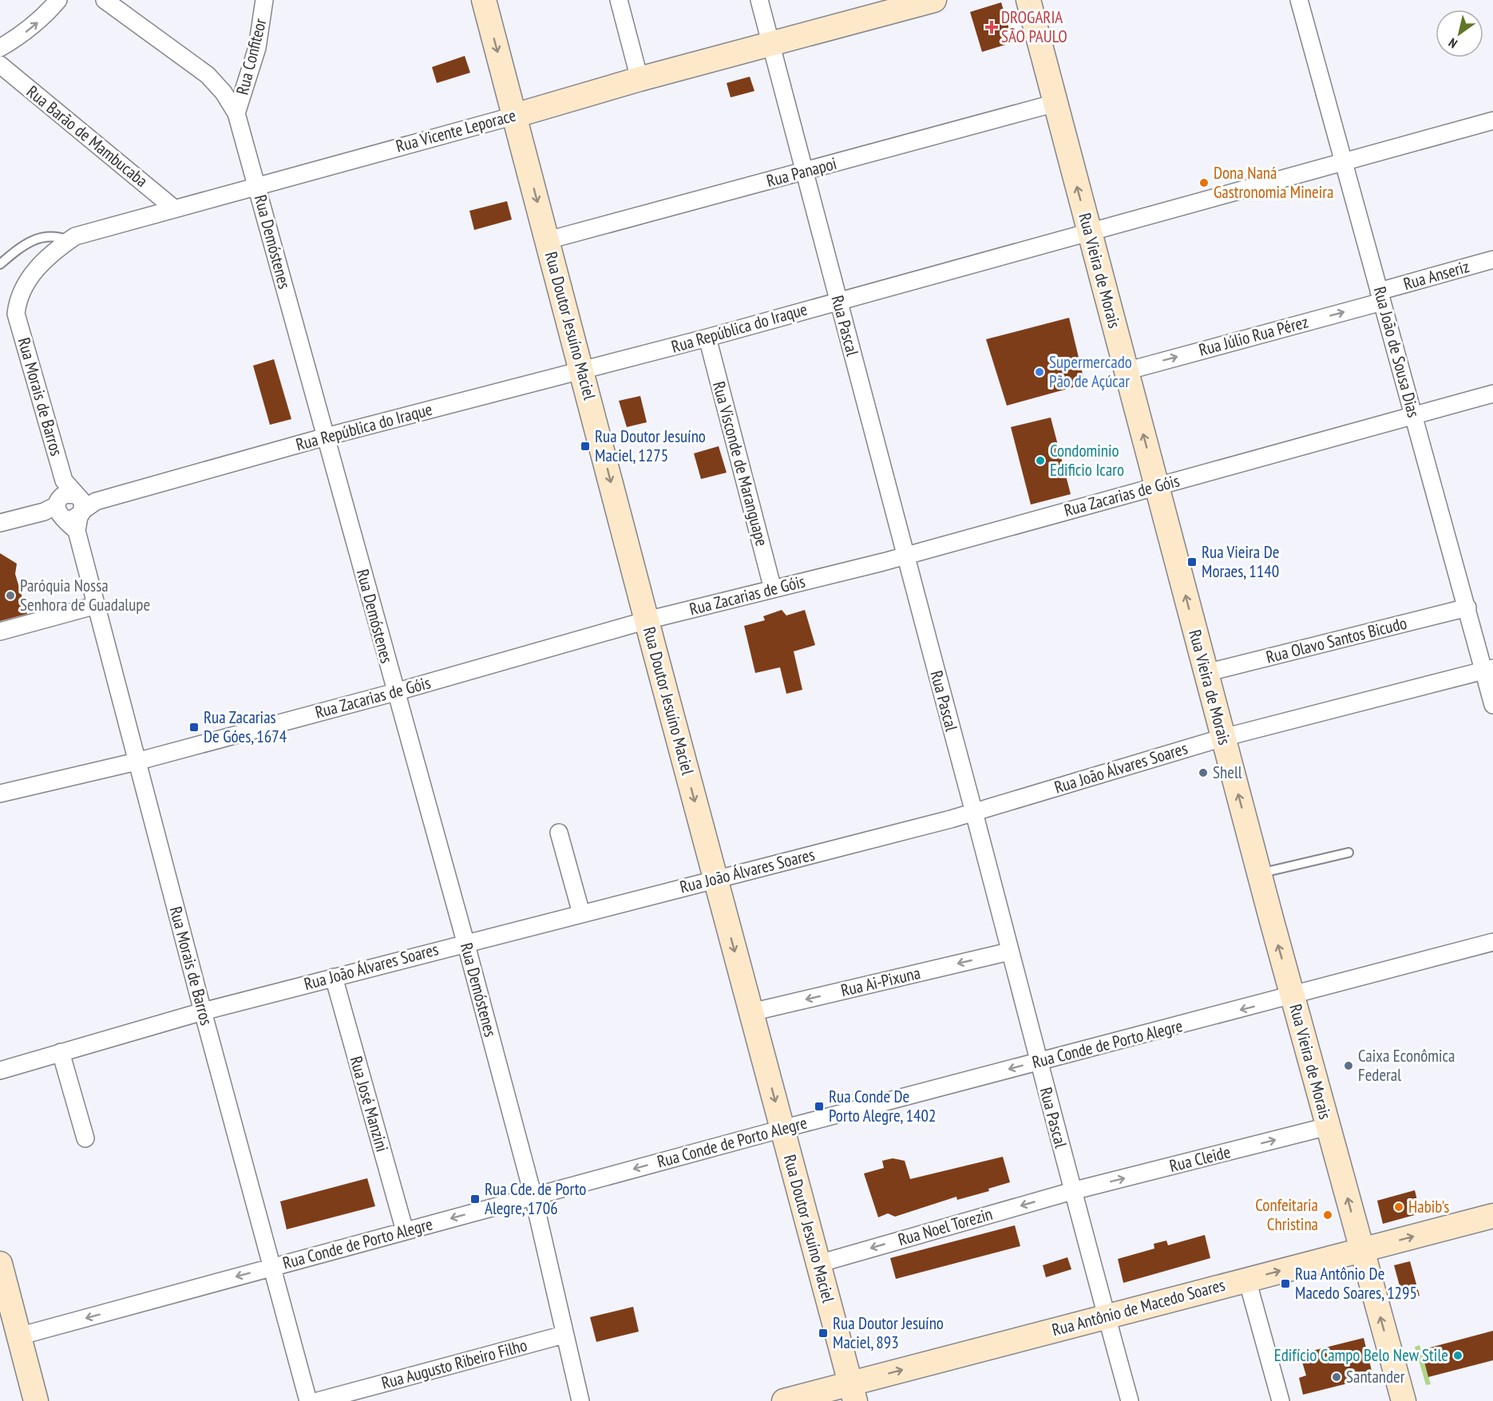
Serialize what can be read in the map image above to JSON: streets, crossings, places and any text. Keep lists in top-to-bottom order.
{
  "streets": {
    "street": [
      "Rua Confiteor",
      "Rua Vicente Leporace",
      "Rua Barão de Mambucaba",
      "Rua Panapoi",
      "Rua Demóstenes",
      "Rua Vieira de Morais",
      "Rua Anseriz",
      "Rua Doutor Jesuíno Maciel",
      "Rua Pascal",
      "Rua República do Iraque",
      "Rua Júlio Rua Pérez",
      "Rua João de Sousa Dias",
      "Rua Morais de Barros",
      "Rua Visconde de Maranguape",
      "Rua Zacarias de Góis",
      "Rua Olavo Santos Bicudo",
      "Rua João Álvares Soares",
      "Rua Ai-Pixuna",
      "Rua Conde de Porto Alegre",
      "Rua José Manzini",
      "Rua Cleide",
      "Rua Noel Torezin",
      "Rua Antônio de Macedo Soares",
      "Rua Augusto Ribeiro Filho"
    ]
  },
  "crossings": [
    ["Rua Confiteor", "Rua Demóstenes"],
    ["Rua Vicente Leporace", "Rua Barão de Mambucaba"],
    ["Rua Vicente Leporace", "Rua Demóstenes"],
    ["Rua Vicente Leporace", "Rua Doutor Jesuíno Maciel"],
    ["Rua Vicente Leporace", "Rua Pascal"],
    ["Rua Vicente Leporace", "Rua Morais de Barros"],
    ["Rua Panapoi", "Rua Vieira de Morais"],
    ["Rua Panapoi", "Rua Doutor Jesuíno Maciel"],
    ["Rua Panapoi", "Rua Pascal"],
    ["Rua Demóstenes", "Rua República do Iraque"],
    ["Rua Demóstenes", "Rua Zacarias de Góis"],
    ["Rua Demóstenes", "Rua João Álvares Soares"],
    ["Rua Demóstenes", "Rua Conde de Porto Alegre"],
    ["Rua Demóstenes", "Rua Augusto Ribeiro Filho"],
    ["Rua Vieira de Morais", "Rua República do Iraque"],
    ["Rua Vieira de Morais", "Rua Júlio Rua Pérez"],
    ["Rua Vieira de Morais", "Rua Zacarias de Góis"],
    ["Rua Vieira de Morais", "Rua Olavo Santos Bicudo"],
    ["Rua Vieira de Morais", "Rua João Álvares Soares"],
    ["Rua Vieira de Morais", "Rua Conde de Porto Alegre"],
    ["Rua Vieira de Morais", "Rua Cleide"],
    ["Rua Vieira de Morais", "Rua Antônio de Macedo Soares"],
    ["Rua Anseriz", "Rua Júlio Rua Pérez"],
    ["Rua Anseriz", "Rua João de Sousa Dias"],
    ["Rua Doutor Jesuíno Maciel", "Rua República do Iraque"],
    ["Rua Doutor Jesuíno Maciel", "Rua Zacarias de Góis"],
    ["Rua Doutor Jesuíno Maciel", "Rua João Álvares Soares"],
    ["Rua Doutor Jesuíno Maciel", "Rua Ai-Pixuna"],
    ["Rua Doutor Jesuíno Maciel", "Rua Conde de Porto Alegre"],
    ["Rua Doutor Jesuíno Maciel", "Rua Noel Torezin"],
    ["Rua Doutor Jesuíno Maciel", "Rua Antônio de Macedo Soares"],
    ["Rua Pascal", "Rua República do Iraque"],
    ["Rua Pascal", "Rua Zacarias de Góis"],
    ["Rua Pascal", "Rua João Álvares Soares"],
    ["Rua Pascal", "Rua Ai-Pixuna"],
    ["Rua Pascal", "Rua Conde de Porto Alegre"],
    ["Rua Pascal", "Rua Cleide"],
    ["Rua Pascal", "Rua Noel Torezin"],
    ["Rua Pascal", "Rua Antônio de Macedo Soares"],
    ["Rua República do Iraque", "Rua João de Sousa Dias"],
    ["Rua República do Iraque", "Rua Morais de Barros"],
    ["Rua República do Iraque", "Rua Visconde de Maranguape"],
    ["Rua Júlio Rua Pérez", "Rua João de Sousa Dias"],
    ["Rua João de Sousa Dias", "Rua Zacarias de Góis"],
    ["Rua João de Sousa Dias", "Rua Olavo Santos Bicudo"],
    ["Rua João de Sousa Dias", "Rua João Álvares Soares"],
    ["Rua Morais de Barros", "Rua Zacarias de Góis"],
    ["Rua Morais de Barros", "Rua João Álvares Soares"],
    ["Rua Morais de Barros", "Rua Conde de Porto Alegre"],
    ["Rua Visconde de Maranguape", "Rua Zacarias de Góis"],
    ["Rua João Álvares Soares", "Rua José Manzini"],
    ["Rua Conde de Porto Alegre", "Rua José Manzini"],
    ["Rua Cleide", "Rua Noel Torezin"]
  ],
  "one_way": [
    "Rua Vieira de Morais",
    "Rua Doutor Jesuíno Maciel",
    "Rua Júlio Rua Pérez",
    "Rua Ai-Pixuna",
    "Rua Conde de Porto Alegre",
    "Rua Cleide",
    "Rua Noel Torezin",
    "Rua Antônio de Macedo Soares"
  ],
  "places": {
    "health": ["DROGARIA SÃO PAULO"],
    "other": [
      "Dona Naná Gastronomia Mineira",
      "Supermercado Pão de Açúcar",
      "Condominio Edificio Icaro",
      "Paróquia Nossa Senhora de Guadalupe",
      "Shell",
      "Caixa Econômica Federal",
      "Habib's",
      "Confeitaria Christina",
      "Edifício Campo Belo New Stile",
      "Santander"
    ],
    "transit": [
      "Rua Doutor Jesuíno Maciel, 1275",
      "Rua Vieira De Moraes, 1140",
      "Rua Zacarias De Góes, 1674",
      "Rua Conde De Porto Alegre, 1402",
      "Rua Cde. de Porto Alegre, 1706",
      "Rua Antônio De Macedo Soares, 1295",
      "Rua Doutor Jesuíno Maciel, 893"
    ]
  },
  "north": "bottom left"
}
